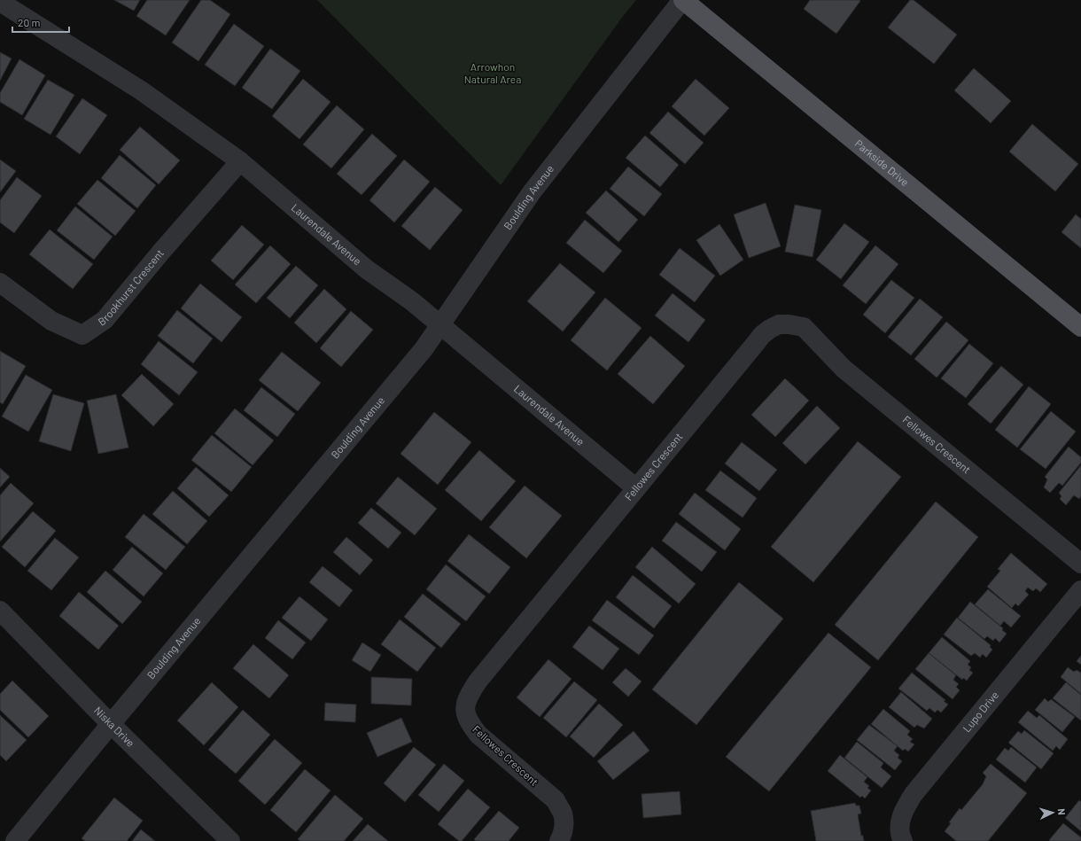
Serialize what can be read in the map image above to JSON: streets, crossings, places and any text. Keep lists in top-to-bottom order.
{
  "streets": {
    "main road": ["Parkside Drive"],
    "street": [
      "Boulding Avenue",
      "Laurendale Avenue",
      "Brookhurst Crescent",
      "Fellowes Crescent",
      "Lupo Drive",
      "Niska Drive"
    ]
  },
  "crossings": [
    ["Parkside Drive", "Boulding Avenue"],
    ["Boulding Avenue", "Laurendale Avenue"],
    ["Boulding Avenue", "Niska Drive"],
    ["Laurendale Avenue", "Brookhurst Crescent"],
    ["Laurendale Avenue", "Fellowes Crescent"]
  ],
  "parks": ["Arrowhon Natural Area"],
  "scale_bar": "20 m",
  "north": "right"
}
